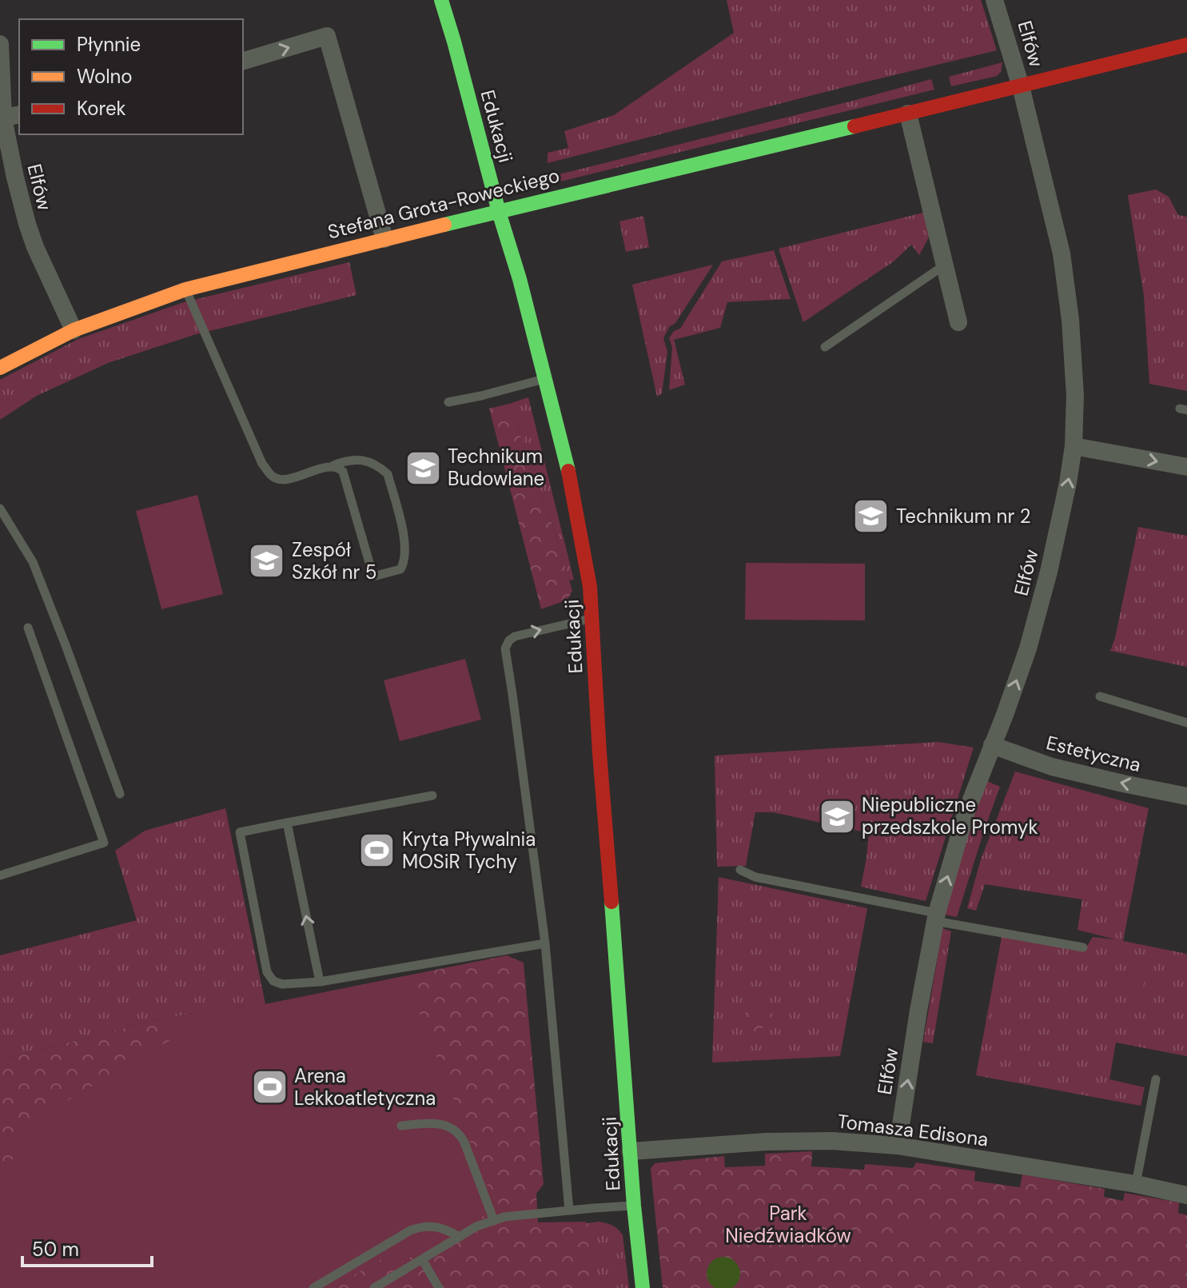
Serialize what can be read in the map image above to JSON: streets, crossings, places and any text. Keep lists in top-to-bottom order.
{
  "streets": {
    "street": [
      "Elfów",
      "Edukacji",
      "Stefana Grota-Roweckiego",
      "Estetyczna",
      "Tomasza Edisona"
    ]
  },
  "crossings": [
    ["Elfów", "Stefana Grota-Roweckiego"],
    ["Elfów", "Estetyczna"],
    ["Elfów", "Tomasza Edisona"],
    ["Edukacji", "Stefana Grota-Roweckiego"],
    ["Edukacji", "Tomasza Edisona"]
  ],
  "one_way": ["Elfów", "Estetyczna"],
  "parks": ["Park Niedźwiadków"],
  "places": {
    "school or university": [
      "Technikum Budowlane",
      "Technikum nr 2",
      "Zespół Szkół nr 5",
      "Niepubliczne przedszkole Promyk"
    ],
    "sports": ["Kryta Pływalnia MOSiR Tychy", "Arena Lekkoatletyczna"]
  },
  "legend": ["Płynnie", "Wolno", "Korek"],
  "scale_bar": "50 m"
}
